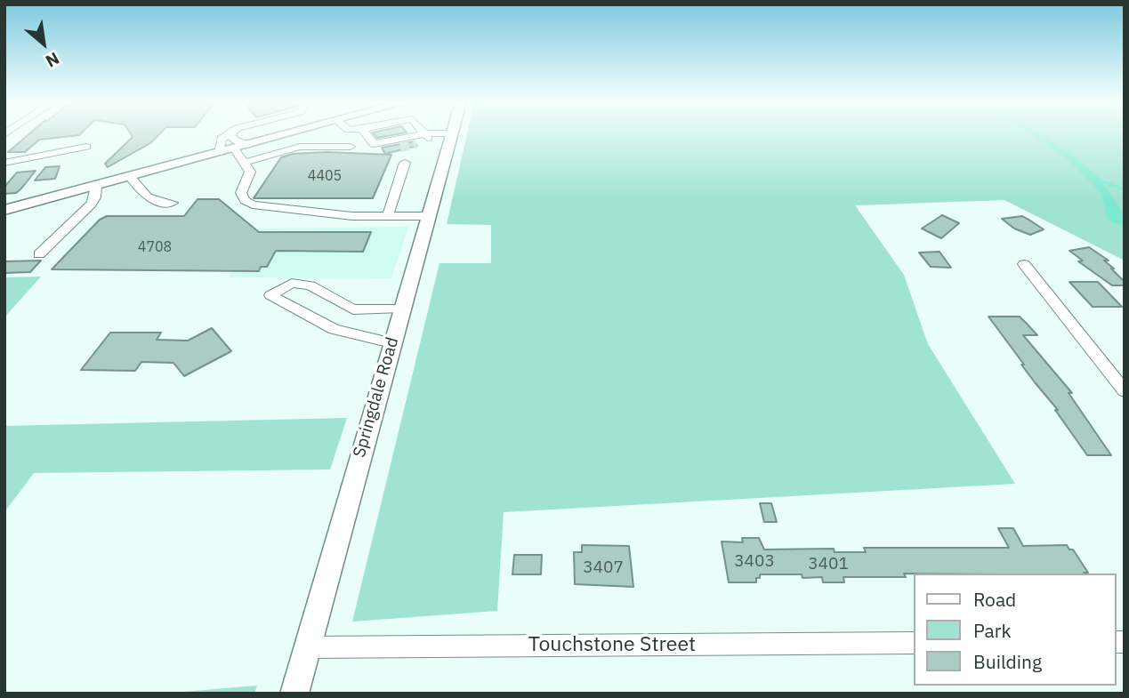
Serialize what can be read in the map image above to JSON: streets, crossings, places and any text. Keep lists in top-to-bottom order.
{
  "streets": {
    "main road": ["Springdale Road"],
    "street": ["Touchstone Street"]
  },
  "crossings": [
    ["Springdale Road", "Touchstone Street"]
  ],
  "house_numbers": [
    "4405",
    "4708",
    "3403",
    "3401",
    "3407"
  ],
  "legend": ["Road", "Park", "Building"],
  "north": "bottom right"
}
